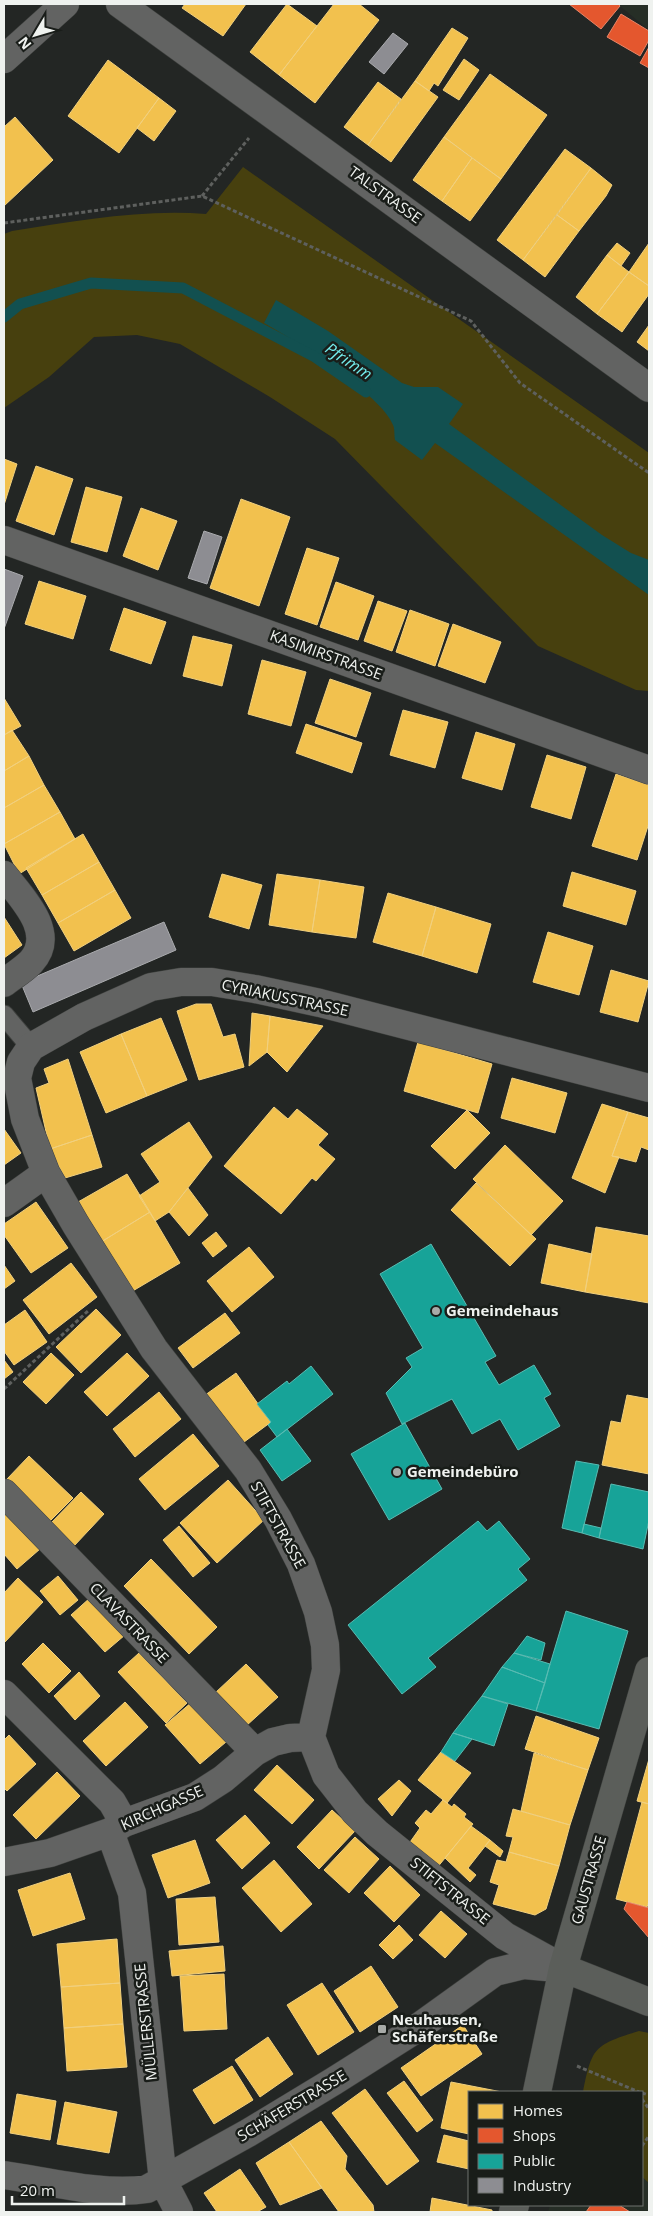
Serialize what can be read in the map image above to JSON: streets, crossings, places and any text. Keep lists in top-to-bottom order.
{
  "streets": {
    "main road": ["GAUSTRASSE"],
    "street": [
      "TALSTRASSE",
      "KASIMIRSTRASSE",
      "CYRIAKUSSTRASSE",
      "STIFTSTRASSE",
      "CLAVASTRASSE",
      "KIRCHGASSE",
      "MÜLLERSTRASSE",
      "SCHÄFERSTRASSE"
    ]
  },
  "crossings": [
    ["STIFTSTRASSE", "KIRCHGASSE"],
    ["STIFTSTRASSE", "GAUSTRASSE"],
    ["STIFTSTRASSE", "SCHÄFERSTRASSE"],
    ["CLAVASTRASSE", "KIRCHGASSE"],
    ["KIRCHGASSE", "MÜLLERSTRASSE"],
    ["GAUSTRASSE", "SCHÄFERSTRASSE"],
    ["MÜLLERSTRASSE", "SCHÄFERSTRASSE"]
  ],
  "water": ["Pfrimm"],
  "places": {
    "other": ["Gemeindehaus", "Gemeindebüro"],
    "transit": ["Neuhausen, Schäferstraße"]
  },
  "legend": [
    "Homes",
    "Shops",
    "Public",
    "Industry"
  ],
  "scale_bar": "20 m",
  "north": "bottom left"
}
